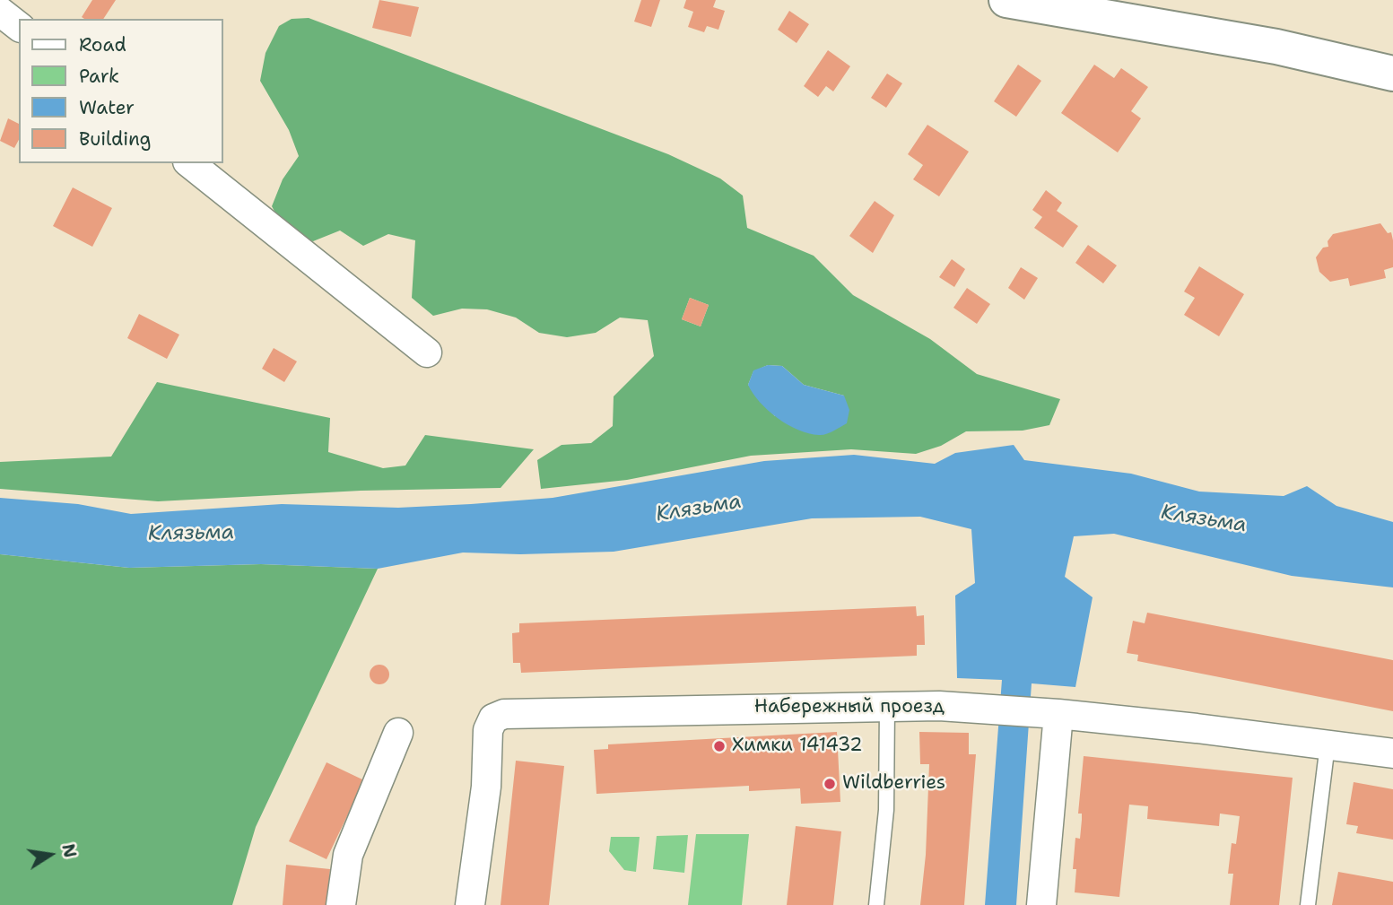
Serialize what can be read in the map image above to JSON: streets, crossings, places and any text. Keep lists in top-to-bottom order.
{
  "streets": {
    "street": ["Набережный проезд"]
  },
  "water": ["Клязьма"],
  "places": ["Химки 141432", "Wildberries"],
  "legend": [
    "Road",
    "Park",
    "Water",
    "Building"
  ],
  "north": "right"
}
